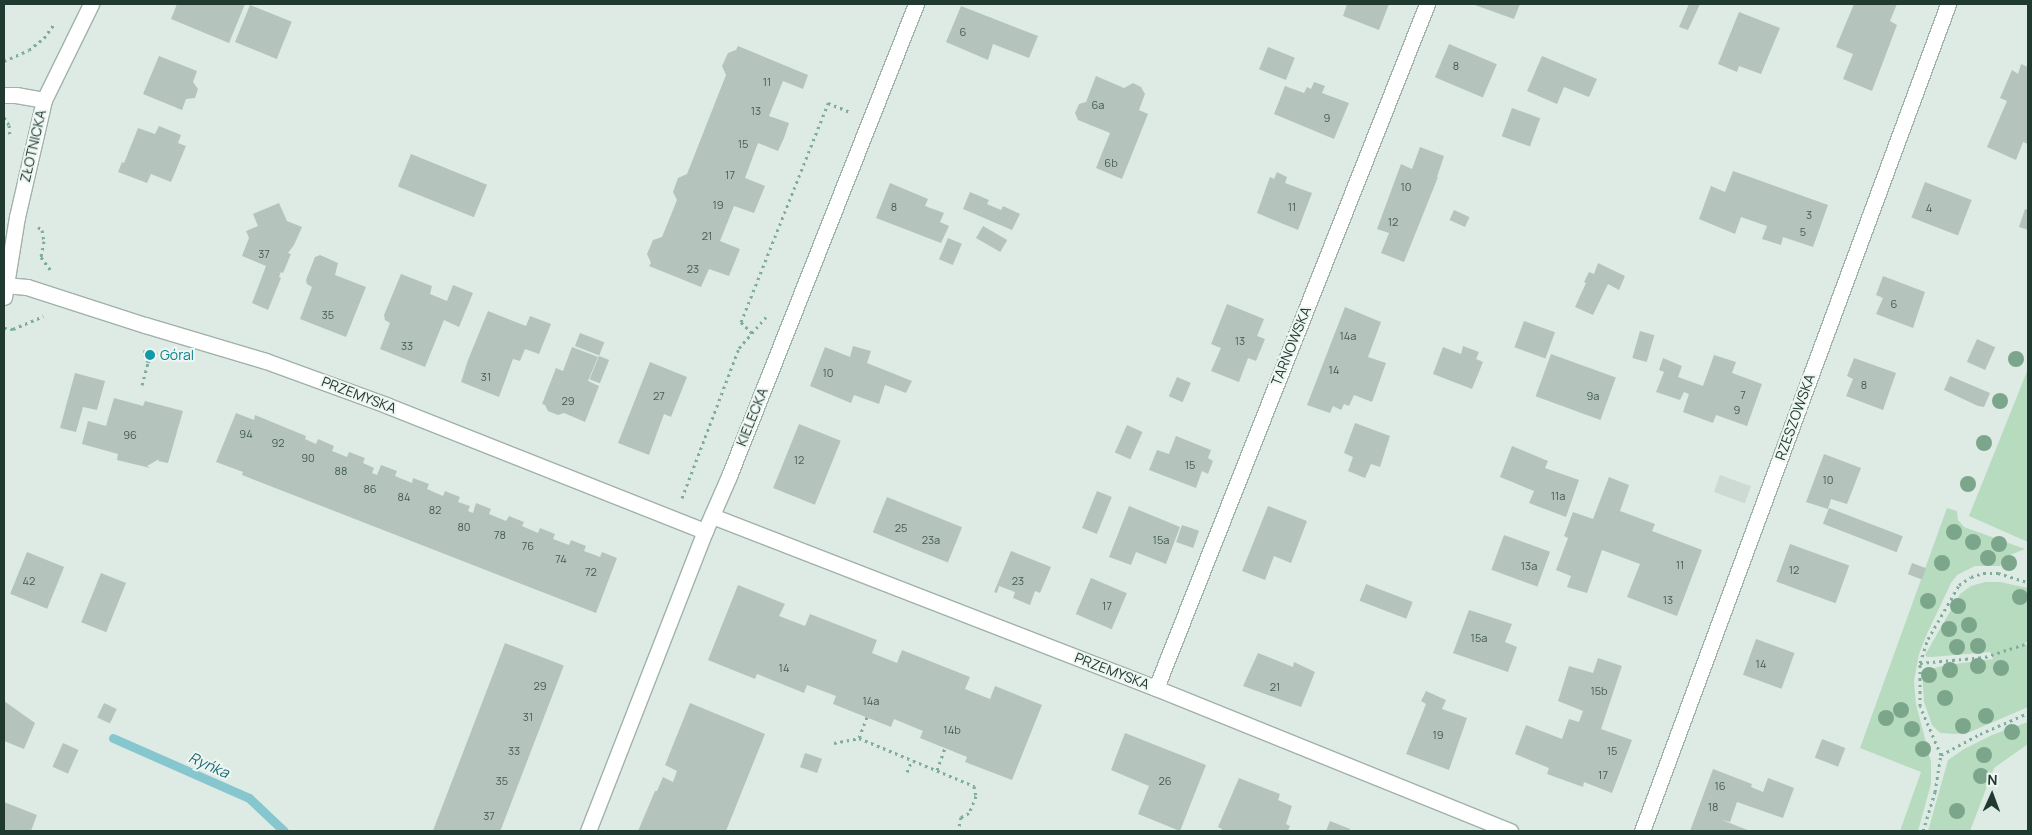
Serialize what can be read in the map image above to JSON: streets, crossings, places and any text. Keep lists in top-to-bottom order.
{
  "streets": {
    "street": [
      "ZŁOTNICKA",
      "TARNOWSKA",
      "PRZEMYSKA",
      "KIELECKA",
      "RZESZOWSKA"
    ]
  },
  "crossings": [
    ["ZŁOTNICKA", "PRZEMYSKA"],
    ["TARNOWSKA", "PRZEMYSKA"],
    ["PRZEMYSKA", "KIELECKA"]
  ],
  "water": ["Ryńka"],
  "places": ["Góral"],
  "house_numbers": [
    "6",
    "8",
    "11",
    "6a",
    "13",
    "9",
    "15",
    "6b",
    "17",
    "10",
    "19",
    "8",
    "11",
    "4",
    "3",
    "12",
    "5",
    "21",
    "37",
    "23",
    "6",
    "35",
    "14a",
    "13",
    "33",
    "14",
    "10",
    "31",
    "8",
    "7",
    "27",
    "9a",
    "29",
    "9",
    "94",
    "96",
    "92",
    "90",
    "12",
    "15",
    "88",
    "10",
    "86",
    "11a",
    "84",
    "82",
    "80",
    "25",
    "78",
    "23a",
    "15a",
    "76",
    "74",
    "11",
    "13a",
    "12",
    "72",
    "42",
    "23",
    "13",
    "17",
    "15a",
    "14",
    "14",
    "29",
    "21",
    "15b",
    "14a",
    "31",
    "14b",
    "19",
    "33",
    "15",
    "17",
    "35",
    "26",
    "16",
    "18",
    "37"
  ],
  "north": "top"
}
